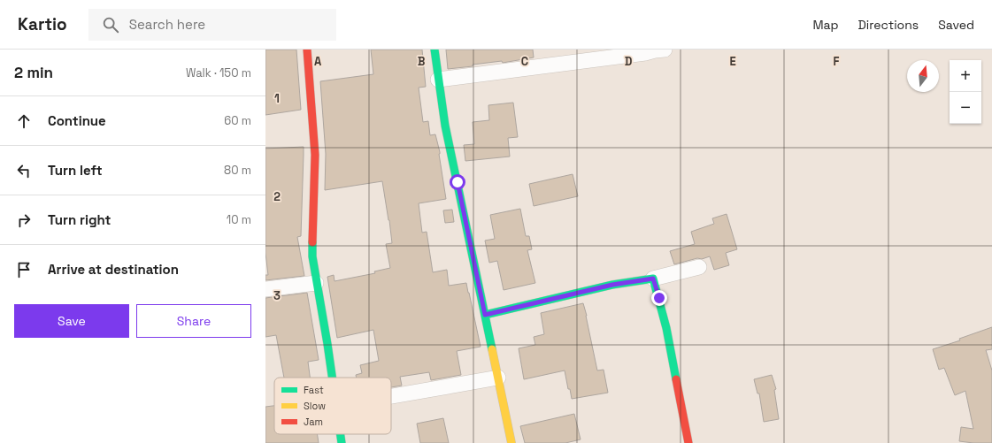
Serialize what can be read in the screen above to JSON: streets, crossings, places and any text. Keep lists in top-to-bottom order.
{
  "legend": ["Fast", "Slow", "Jam"],
  "north": "top",
  "page": {
    "header": "Kartio",
    "search": "Search here",
    "nav": ["Map", "Directions", "Saved"],
    "heading": ["2 min", "Walk · 150 m"],
    "map_buttons": ["+", "−"],
    "list": [
      ["Continue", "60 m"],
      ["Turn left", "80 m"],
      ["Turn right", "10 m"],
      "Arrive at destination"
    ],
    "buttons": ["Save", "Share"]
  },
  "grid": {
    "columns": [
      "A",
      "B",
      "C",
      "D",
      "E",
      "F"
    ],
    "rows": ["1", "2", "3"]
  }
}
